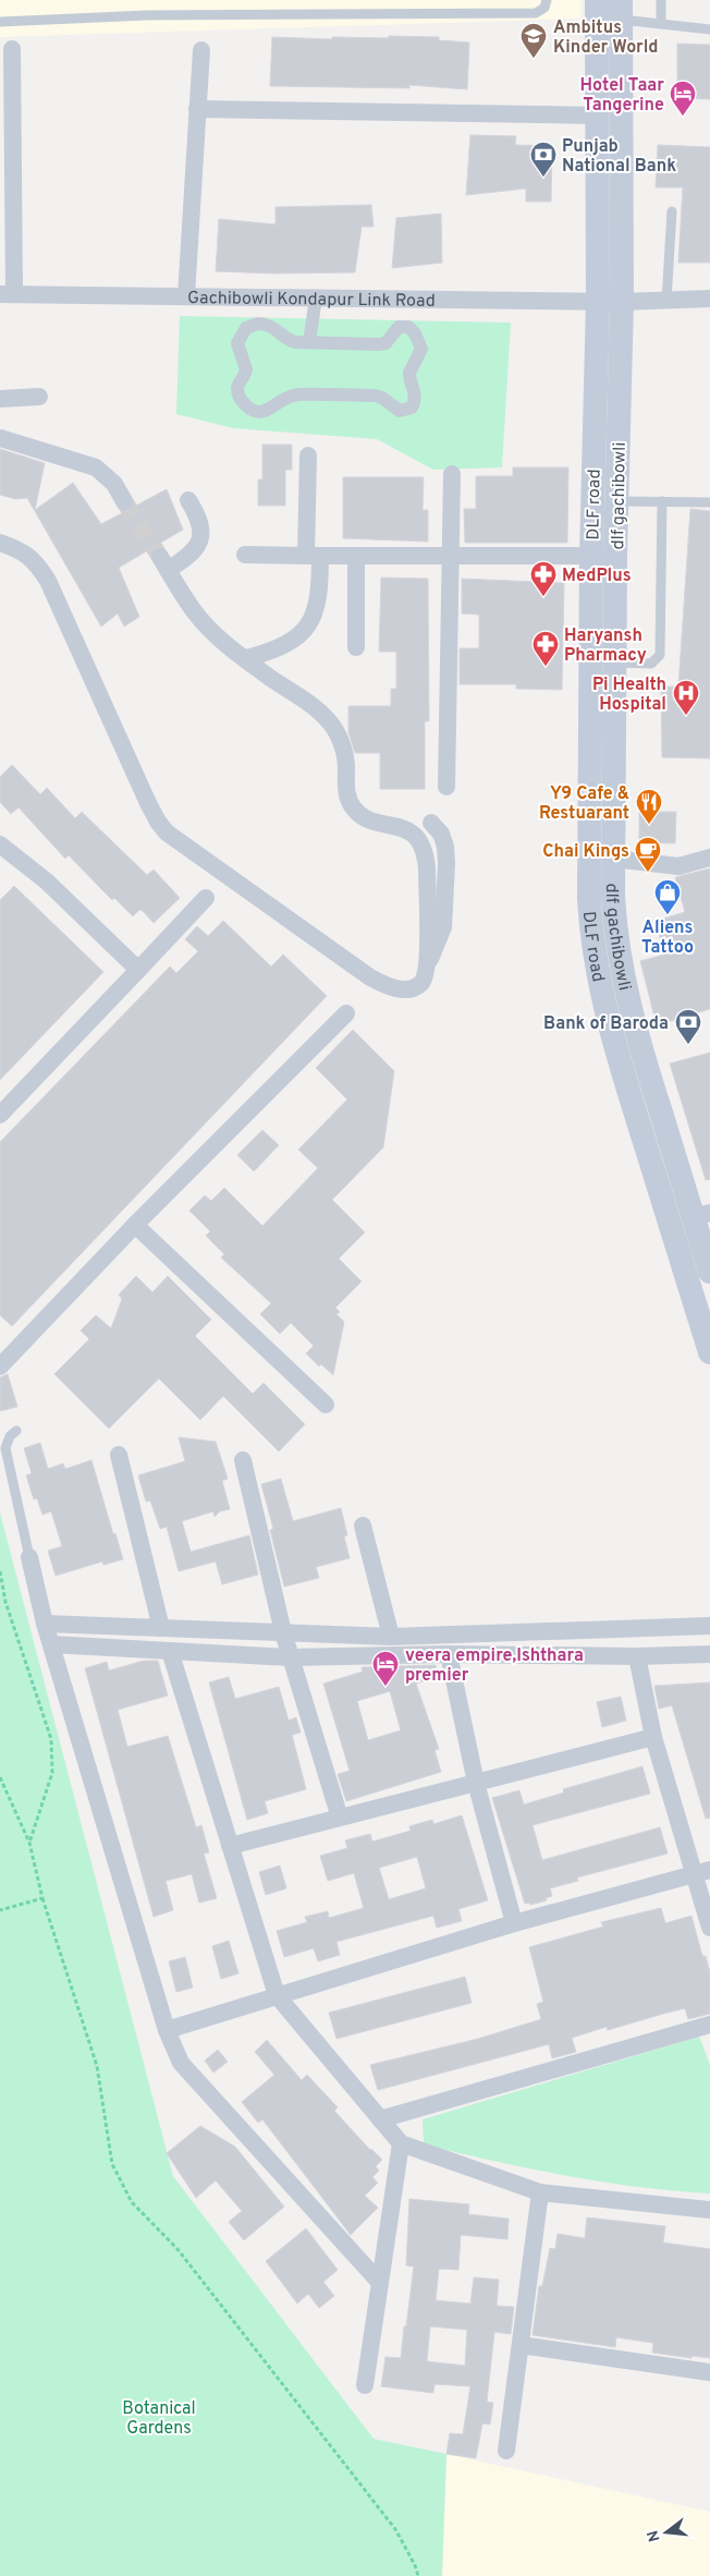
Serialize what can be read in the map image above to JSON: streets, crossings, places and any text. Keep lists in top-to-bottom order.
{
  "streets": {
    "main road": ["dlf gachibowli", "DLF road"],
    "street": ["Gachibowli Kondapur Link Road"]
  },
  "crossings": [
    ["Gachibowli Kondapur Link Road", "dlf gachibowli"],
    ["Gachibowli Kondapur Link Road", "DLF road"]
  ],
  "parks": ["Botanical Gardens"],
  "places": {
    "school or university": ["Ambitus Kinder World"],
    "hotel": ["Hotel Taar Tangerine", "veera empire,Ishthara premier"],
    "bank": ["Punjab National Bank", "Bank of Baroda"],
    "pharmacy": ["MedPlus", "Haryansh Pharmacy"],
    "hospital": ["Pi Health Hospital"],
    "restaurant": ["Y9 Cafe & Restuarant"],
    "cafe": ["Chai Kings"],
    "shop": ["Aliens Tattoo"]
  },
  "north": "left"
}
